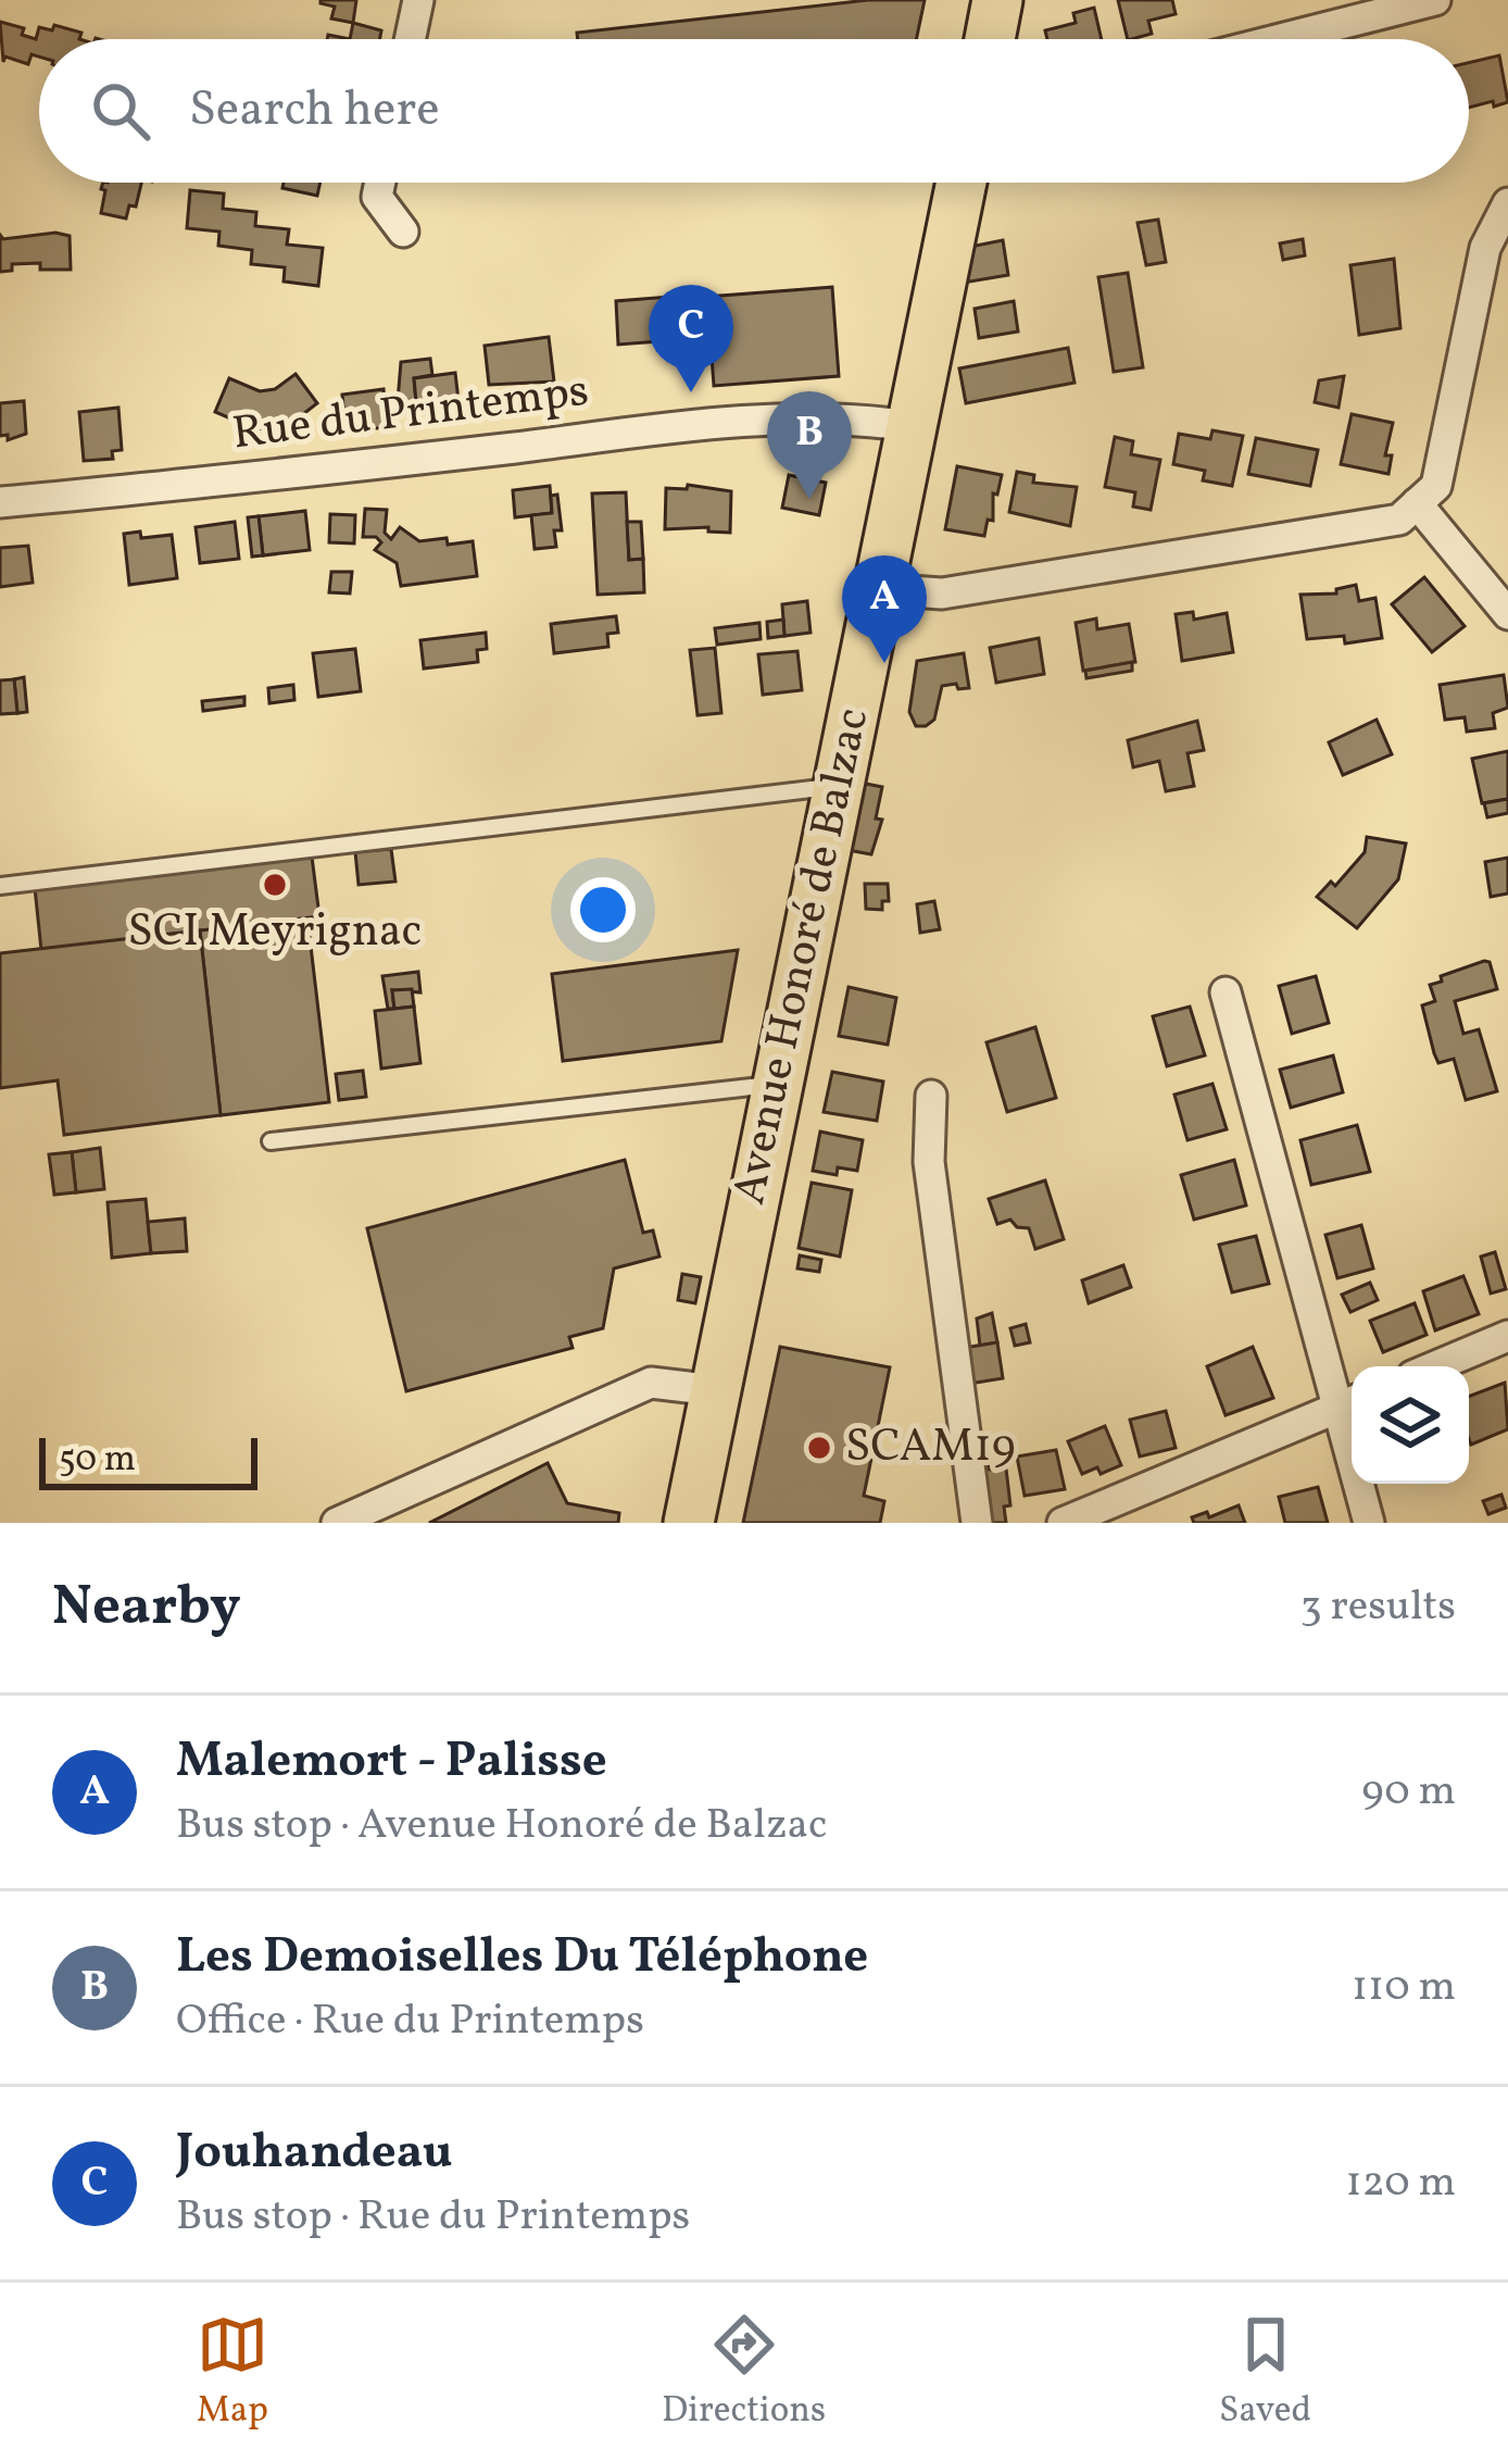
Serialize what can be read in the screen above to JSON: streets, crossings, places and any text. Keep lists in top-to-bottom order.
{
  "streets": {
    "main road": ["Avenue Honoré de Balzac"],
    "street": ["Rue du Printemps"]
  },
  "crossings": [
    ["Rue du Printemps", "Avenue Honoré de Balzac"]
  ],
  "places": ["SCI Meyrignac", "SCAM19"],
  "scale_bar": "50 m",
  "page": {
    "search": "Search here",
    "pins": ["C", "B", "A"],
    "scale": "50 m",
    "heading": ["Nearby", "3 results"],
    "list": [
      {
        "mark": "A",
        "name": "Malemort - Palisse",
        "note": "Bus stop · Avenue Honoré de Balzac",
        "value": "90 m"
      },
      {
        "mark": "B",
        "name": "Les Demoiselles Du Téléphone",
        "note": "Office · Rue du Printemps",
        "value": "110 m"
      },
      {
        "mark": "C",
        "name": "Jouhandeau",
        "note": "Bus stop · Rue du Printemps",
        "value": "120 m"
      }
    ],
    "nav": ["Map", "Directions", "Saved"]
  }
}
